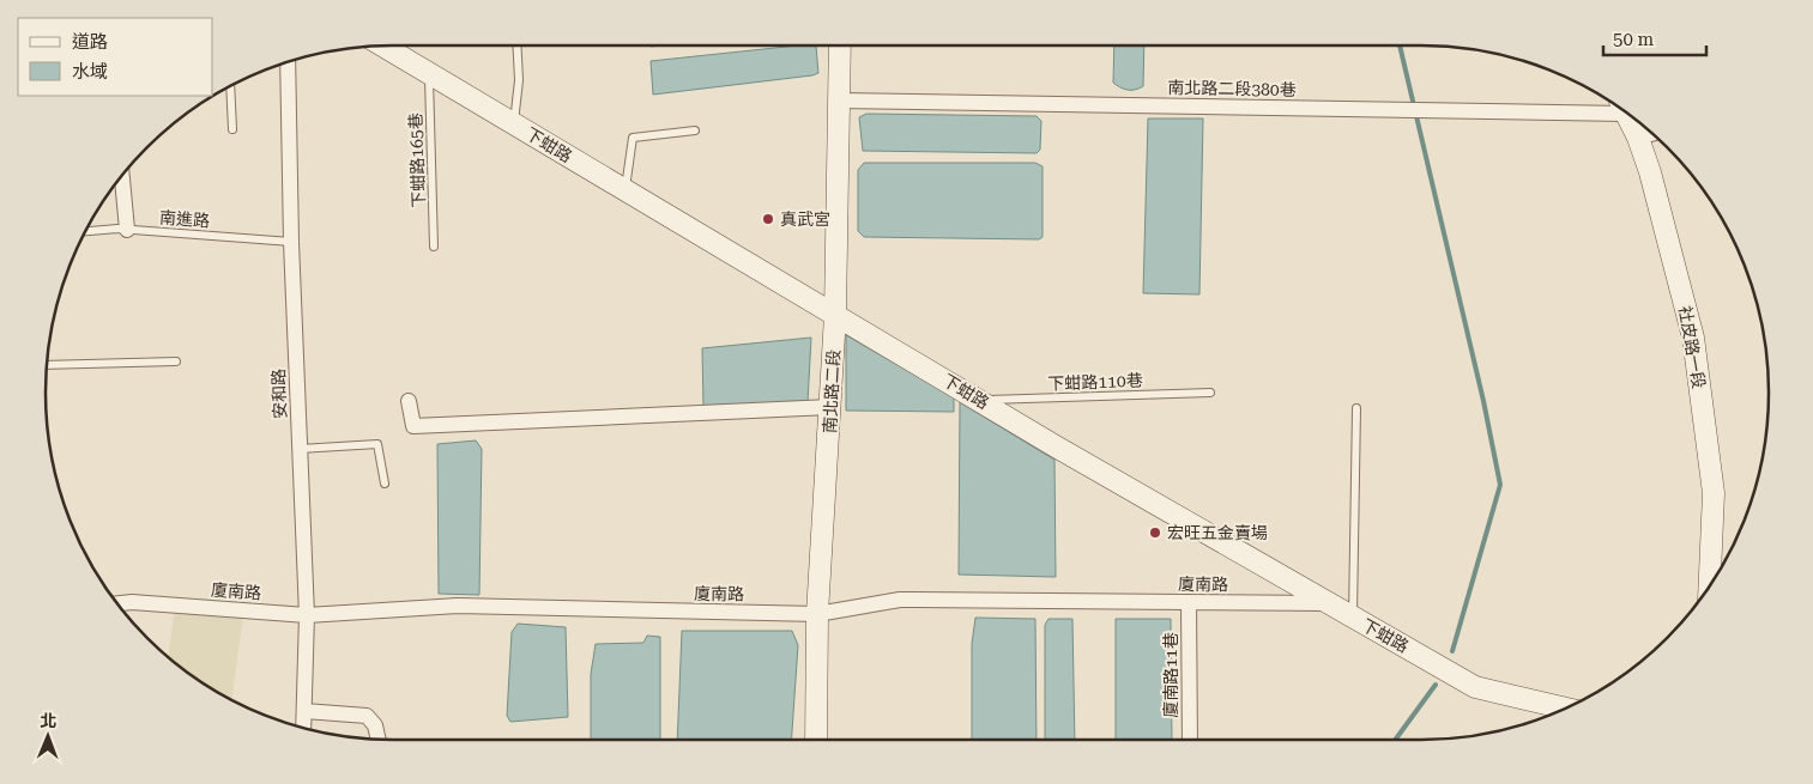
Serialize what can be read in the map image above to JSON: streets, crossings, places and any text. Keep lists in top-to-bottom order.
{
  "streets": {
    "main road": ["下蚶路", "社皮路一段", "南北路二段"],
    "street": [
      "南北路二段380巷",
      "安和路",
      "廈南路",
      "廈南路11巷"
    ],
    "lane": ["下蚶路165巷", "南進路", "下蚶路110巷"]
  },
  "crossings": [
    ["南北路二段380巷", "南北路二段"],
    ["下蚶路", "下蚶路165巷"],
    ["下蚶路", "下蚶路110巷"],
    ["下蚶路", "南北路二段"],
    ["下蚶路", "廈南路"],
    ["南進路", "安和路"],
    ["南北路二段", "廈南路"],
    ["安和路", "廈南路"],
    ["廈南路", "廈南路11巷"]
  ],
  "places": ["真武宮", "宏旺五金賣場"],
  "legend": ["道路", "水域"],
  "scale_bar": "50 m",
  "north": "top"
}
